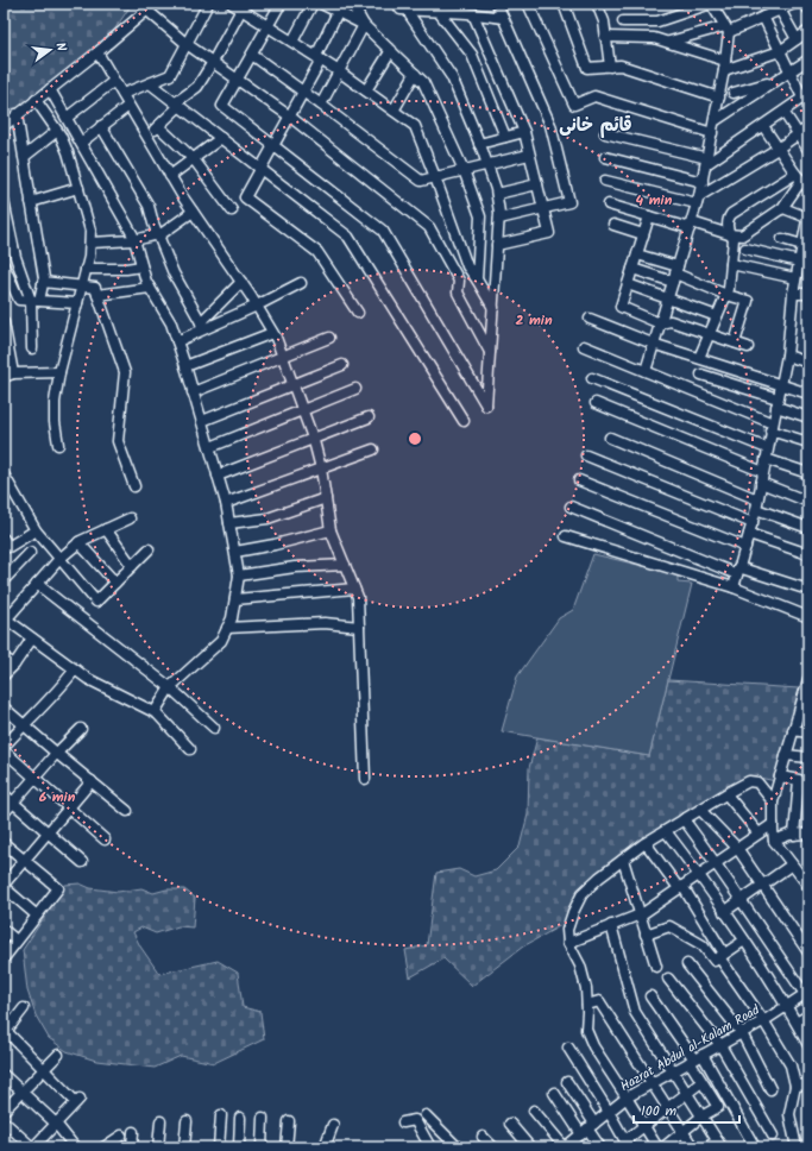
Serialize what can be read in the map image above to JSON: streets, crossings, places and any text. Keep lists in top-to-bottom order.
{
  "streets": {
    "street": ["Hazrat Abdul al-Kalam Road"]
  },
  "districts": ["قائم خانى"],
  "scale_bar": "100 m",
  "north": "right",
  "rings": ["4 min", "2 min", "6 min"]
}
